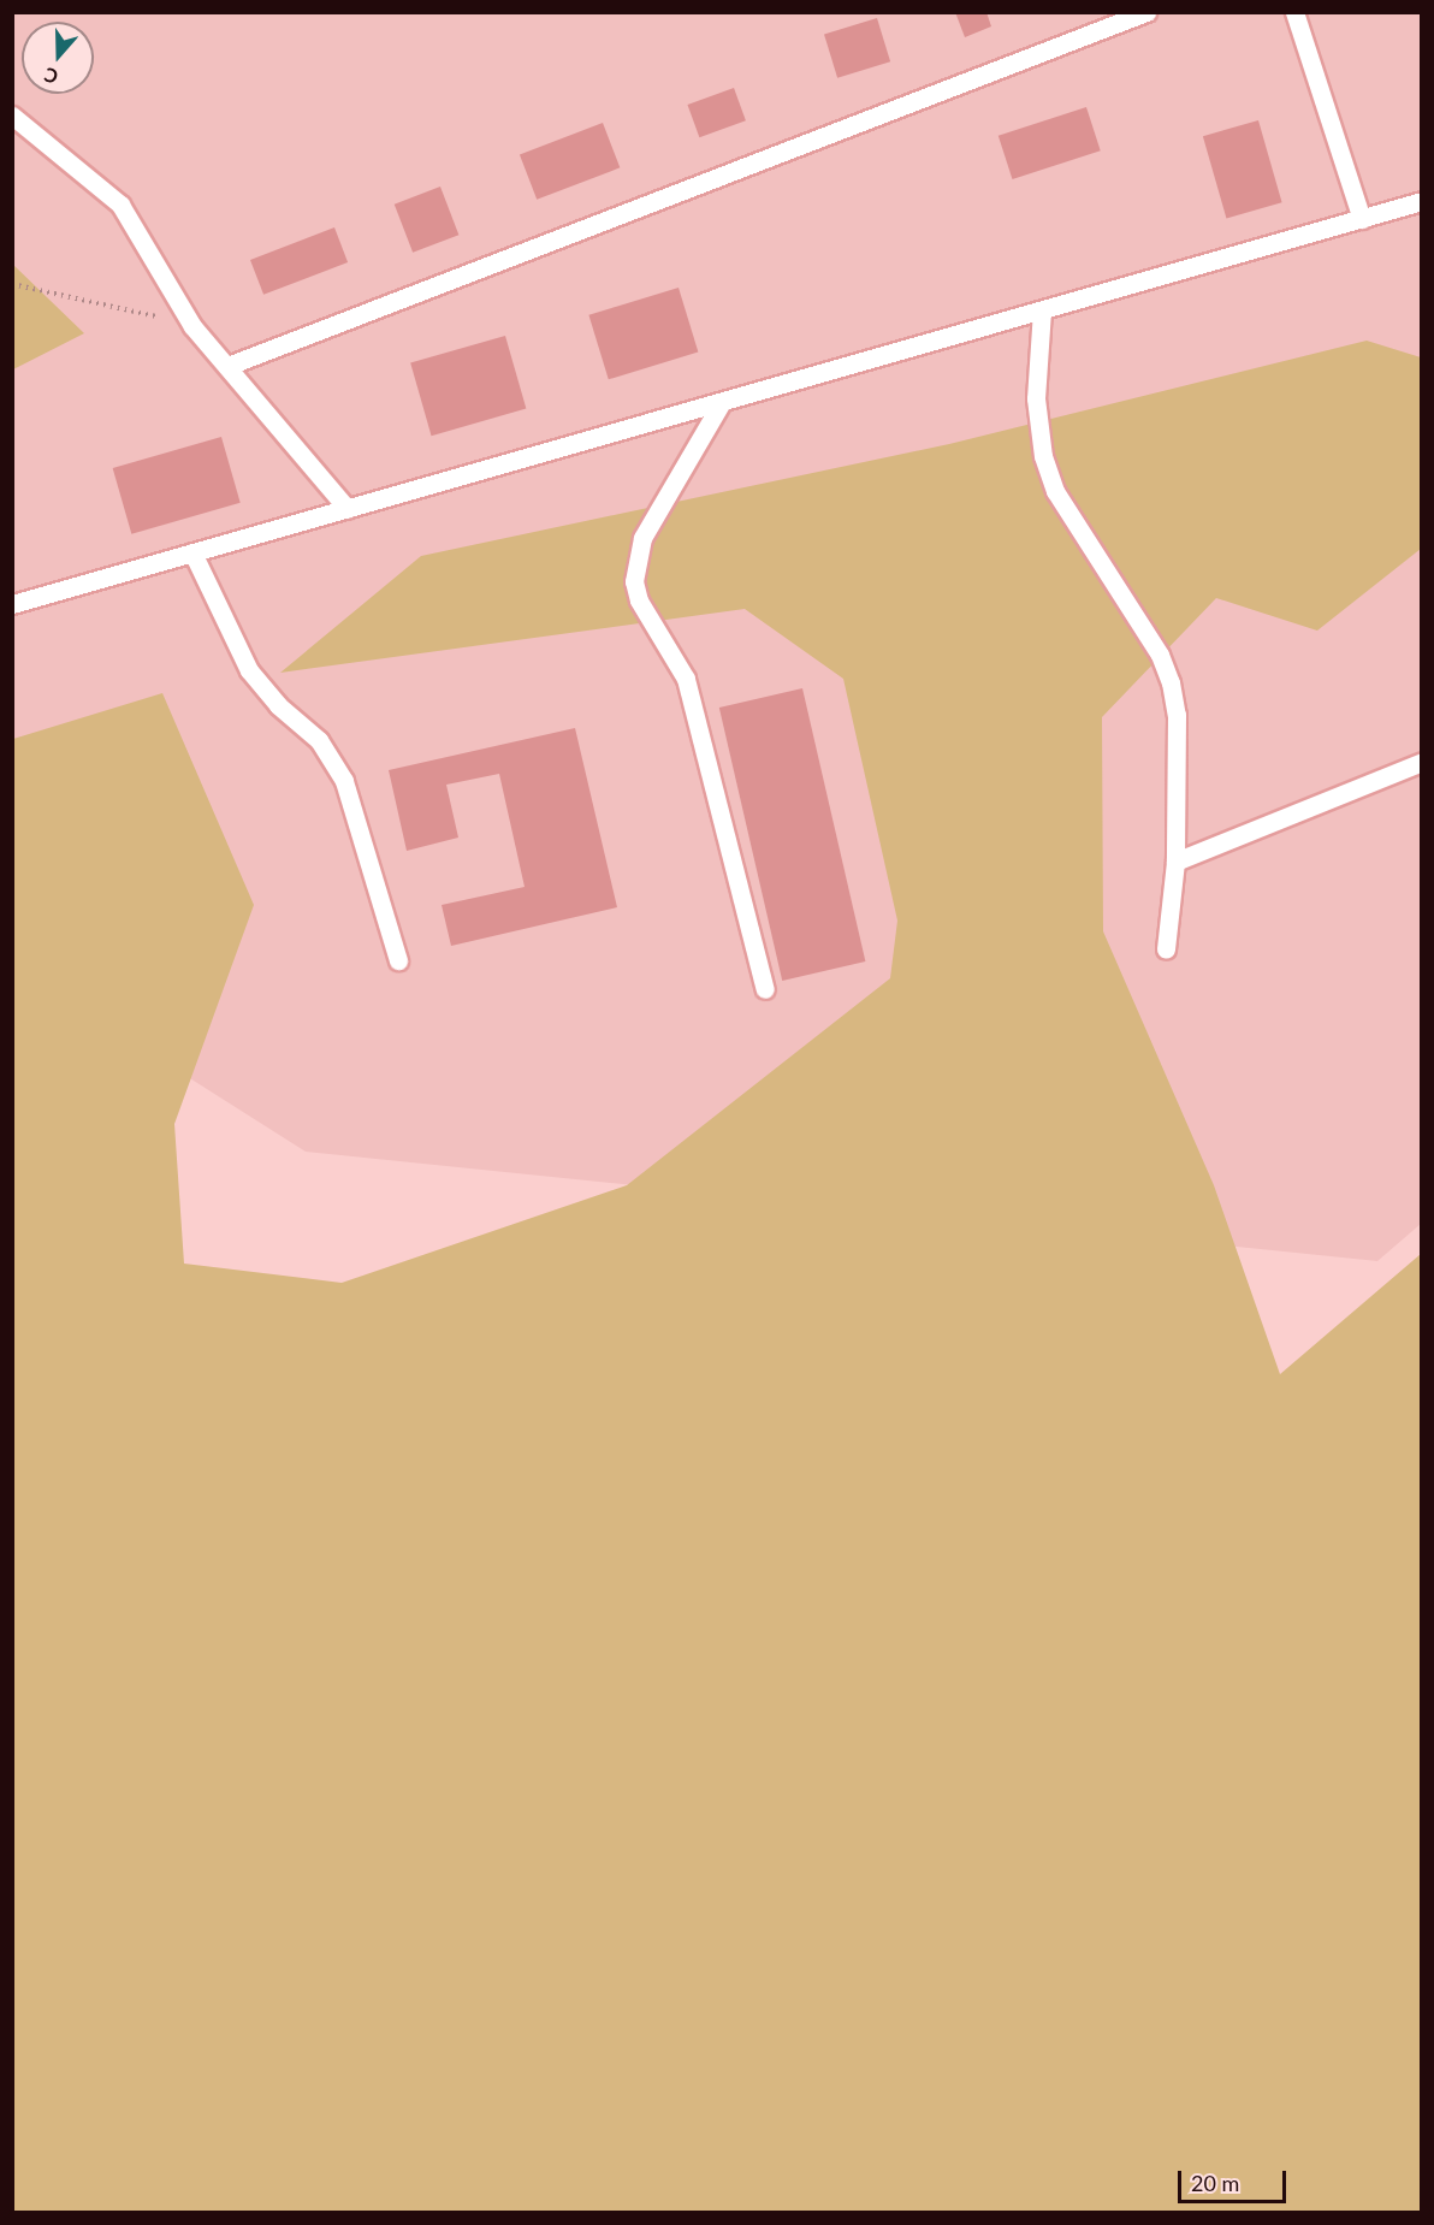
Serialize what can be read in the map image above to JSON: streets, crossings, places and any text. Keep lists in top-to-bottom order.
{
  "scale_bar": "20 m",
  "north": "bottom"
}
